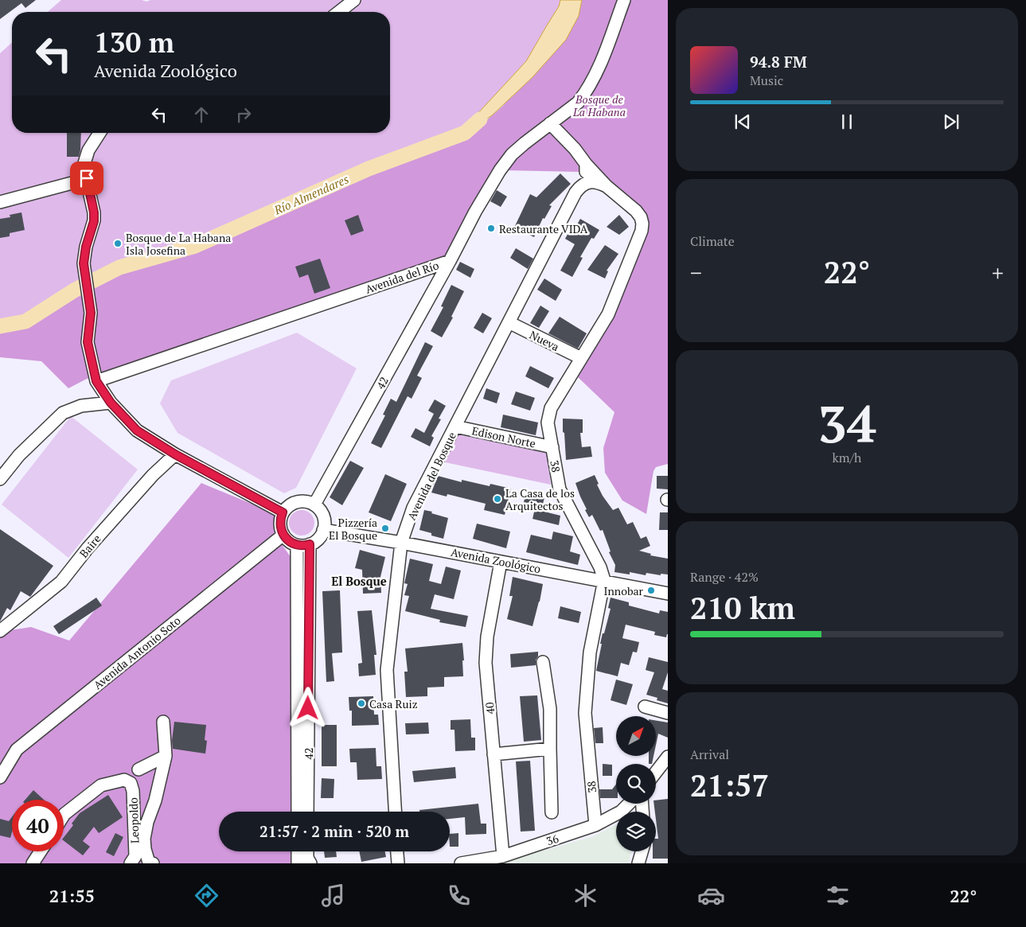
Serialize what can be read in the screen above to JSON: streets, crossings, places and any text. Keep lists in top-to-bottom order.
{
  "streets": {
    "street": [
      "Avenida del Río",
      "Nueva",
      "42",
      "Edison Norte",
      "38",
      "Avenida del Bosque",
      "Baire",
      "Avenida Zoológico",
      "Avenida Antonio Soto",
      "40",
      "Leopoldo",
      "36"
    ]
  },
  "crossings": [
    ["Avenida del Río", "42"],
    ["Nueva", "38"],
    ["Nueva", "Avenida del Bosque"],
    ["42", "Avenida Zoológico"],
    ["42", "Avenida Antonio Soto"],
    ["Edison Norte", "38"],
    ["Edison Norte", "Avenida del Bosque"],
    ["38", "Avenida del Bosque"],
    ["38", "Avenida Zoológico"],
    ["38", "36"],
    ["Avenida del Bosque", "Avenida Zoológico"],
    ["Avenida Zoológico", "Avenida Antonio Soto"],
    ["Avenida Zoológico", "40"],
    ["40", "36"]
  ],
  "districts": ["El Bosque"],
  "water": ["Río Almendares"],
  "parks": ["Bosque de La Habana"],
  "places": [
    "Restaurante VIDA",
    "Bosque de La Habana Isla Josefina",
    "La Casa de los Arquitectos",
    "Pizzería El Bosque",
    "Innobar",
    "Casa Ruiz"
  ],
  "north": "top right",
  "page": {
    "turn": ["130 m", "Avenida Zoológico"],
    "song": ["94.8 FM", "Music"],
    "tile": [
      "Climate",
      ["34", "km/h"],
      ["Range · 42%", "210 km"],
      ["Arrival", "21:57"]
    ],
    "heat": ["−", "22°", "+"],
    "limit": "40",
    "trip": "21:57 · 2 min · 520 m",
    "tabs": ["21:55", "22°"]
  }
}
